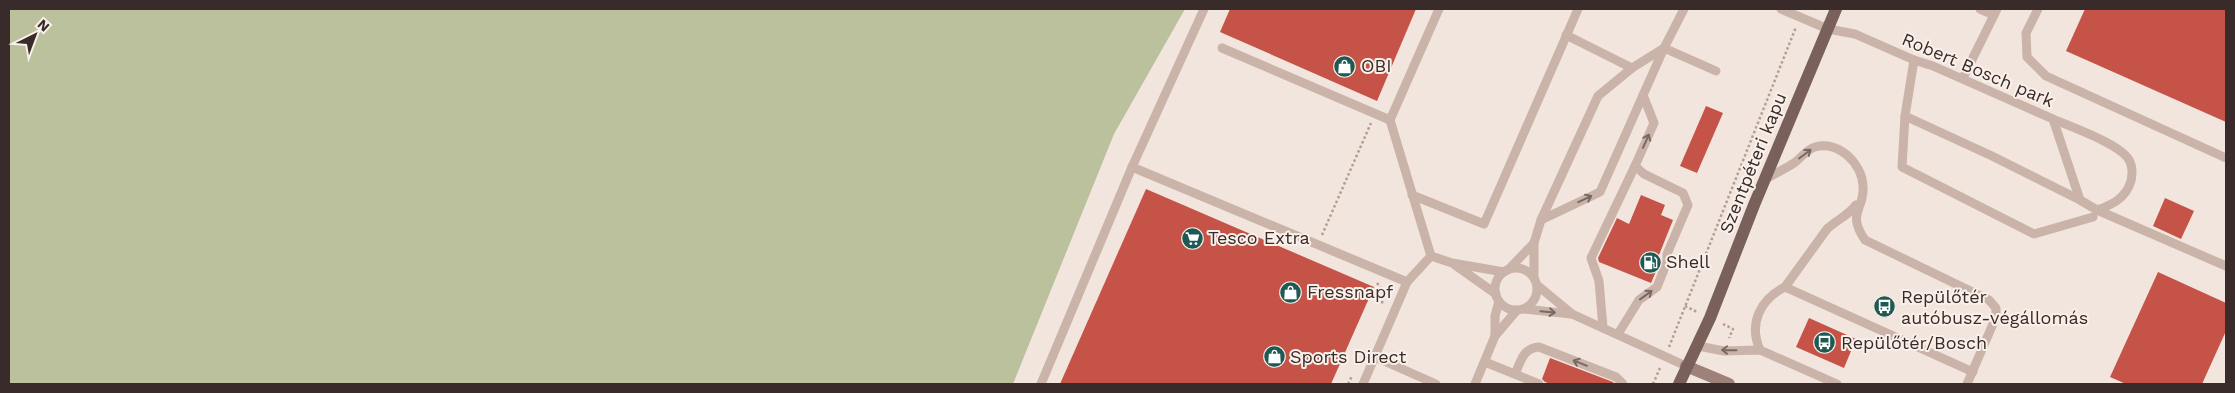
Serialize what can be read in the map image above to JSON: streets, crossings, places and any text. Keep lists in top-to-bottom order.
{
  "streets": {
    "main road": ["Szentpéteri kapu"],
    "lane": ["Robert Bosch park"]
  },
  "crossings": [
    ["Robert Bosch park", "Szentpéteri kapu"]
  ],
  "places": {
    "shop": ["OBI", "Fressnapf", "Sports Direct"],
    "supermarket": ["Tesco Extra"],
    "fuel station": ["Shell"],
    "bus stop": ["Repülőtér autóbusz-végállomás", "Repülőtér/Bosch"]
  },
  "north": "top right"
}
